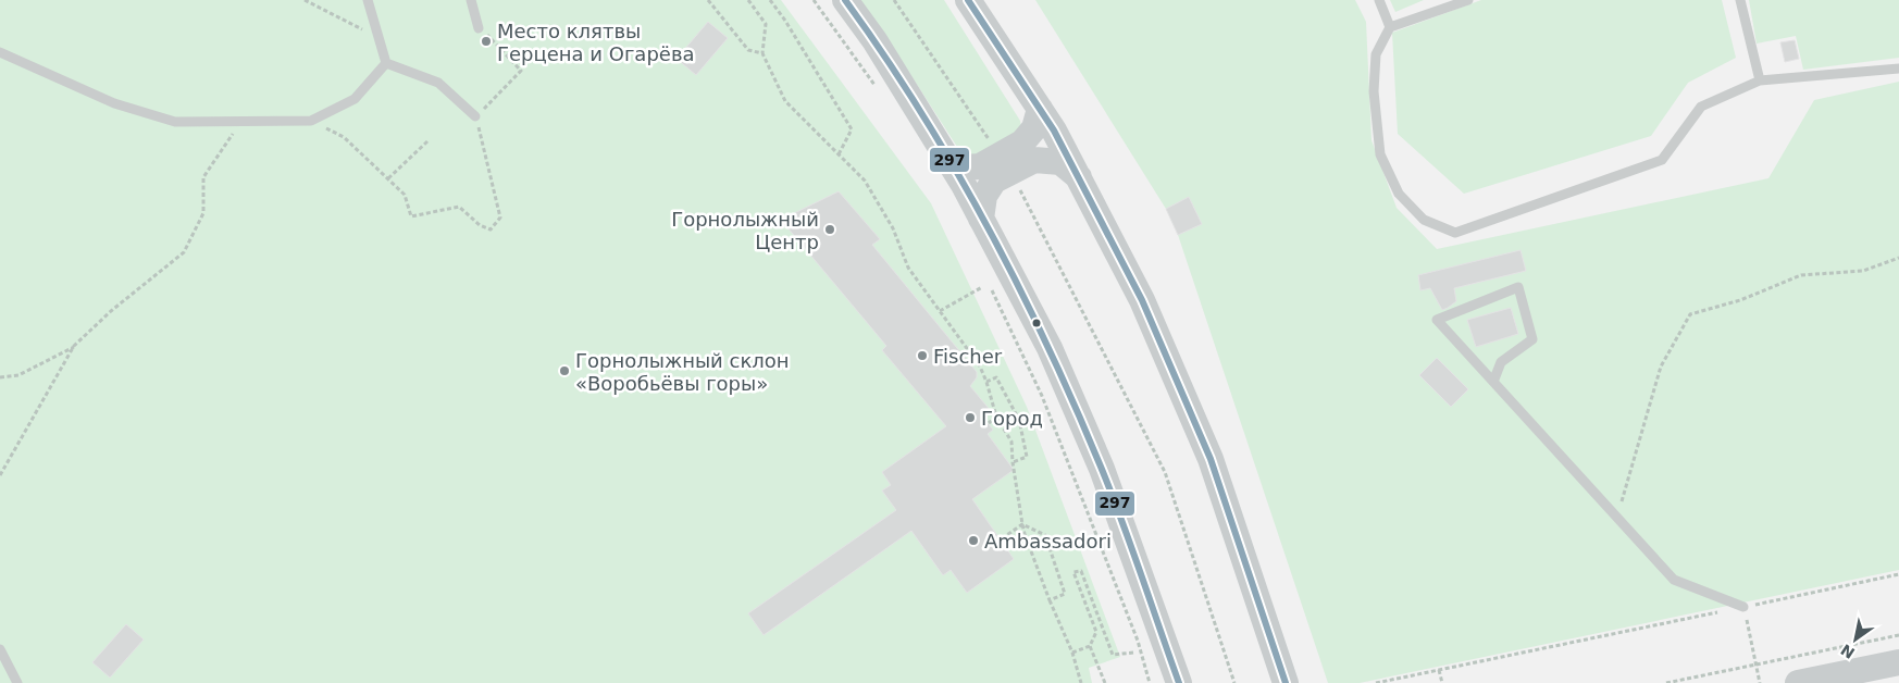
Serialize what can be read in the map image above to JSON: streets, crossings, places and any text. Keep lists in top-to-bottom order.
{
  "places": [
    "Место клятвы Герцена и Огарёва",
    "Горнолыжный Центр",
    "Fischer",
    "Горнолыжный склон «Воробьёвы горы»",
    "Город",
    "Ambassadori"
  ],
  "lines": ["transit line 297"],
  "north": "bottom left"
}
